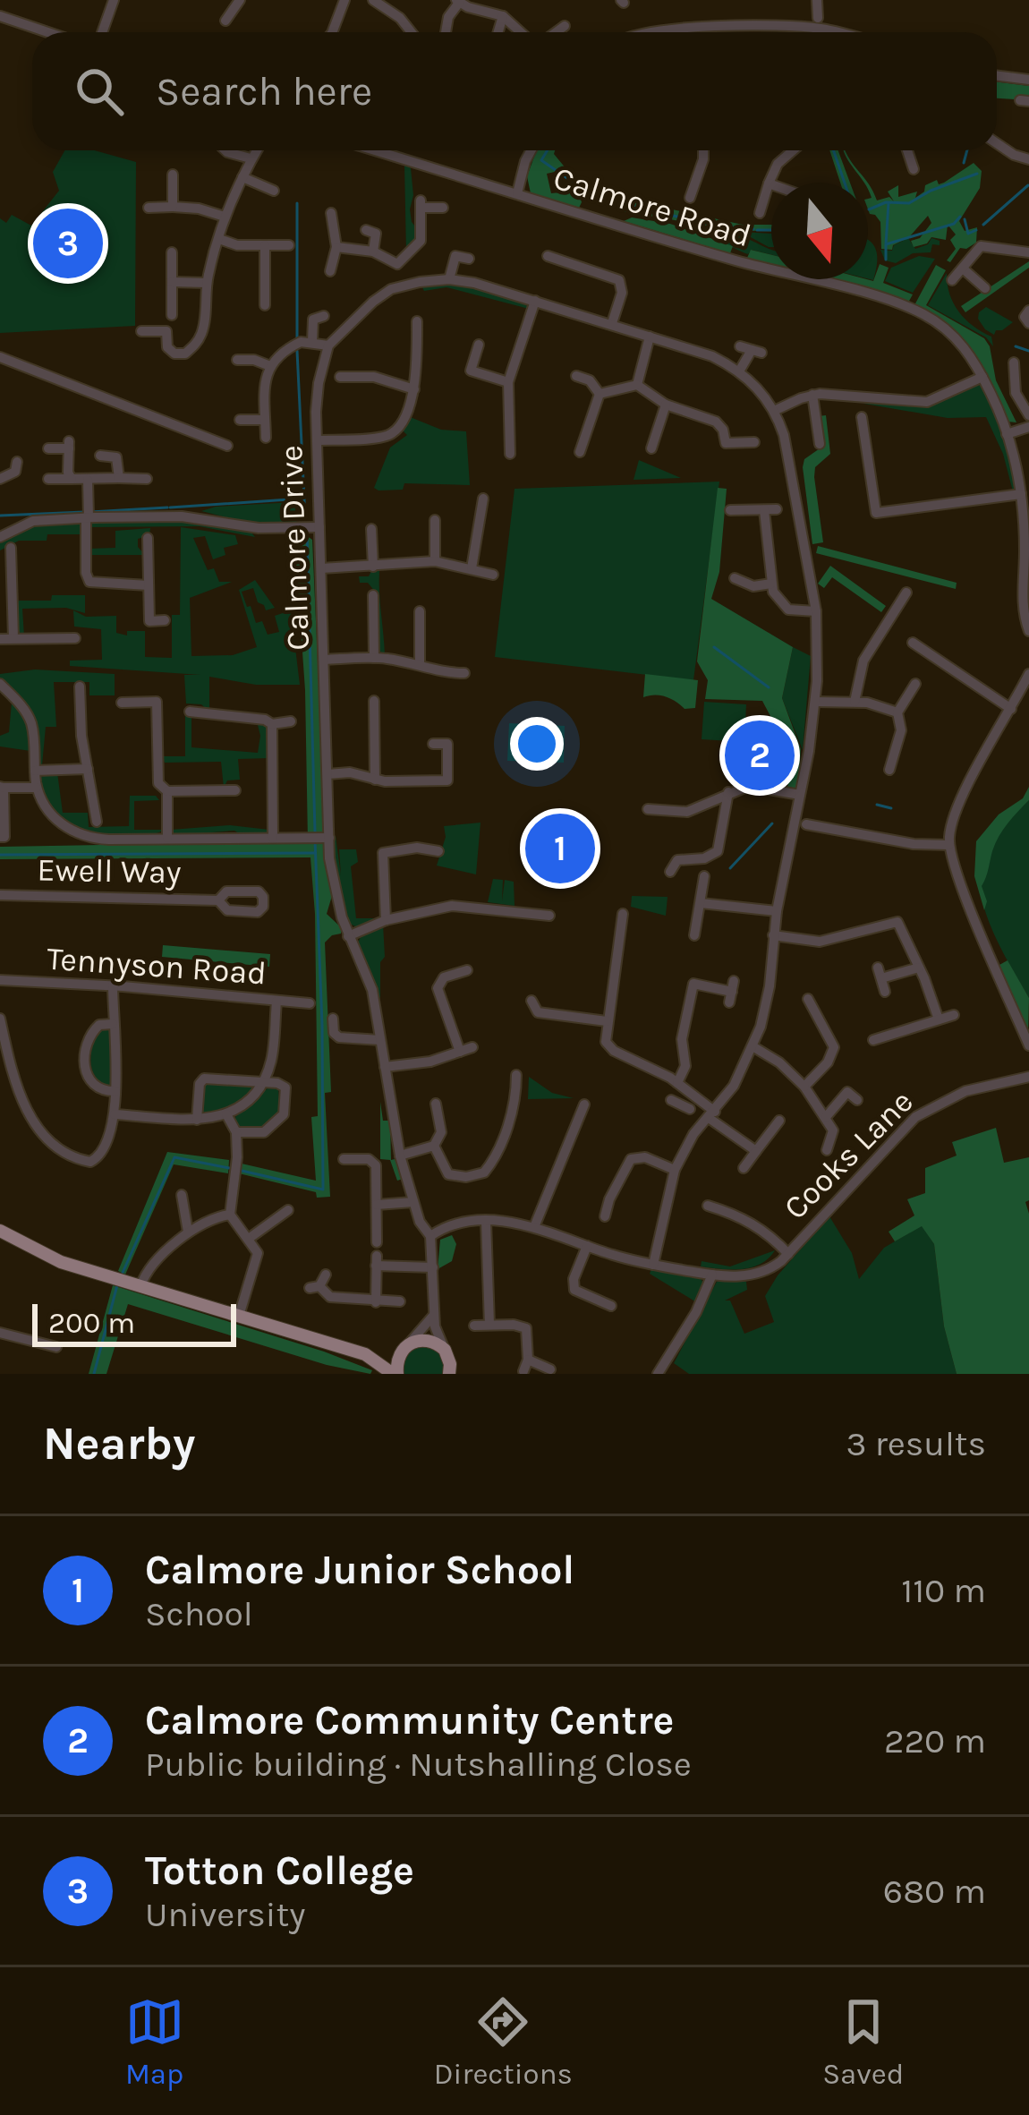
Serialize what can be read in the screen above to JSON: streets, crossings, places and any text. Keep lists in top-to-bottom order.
{
  "streets": {
    "street": [
      "Calmore Road",
      "Calmore Drive",
      "Ewell Way",
      "Tennyson Road",
      "Cooks Lane"
    ]
  },
  "scale_bar": "200 m",
  "north": "bottom",
  "page": {
    "search": "Search here",
    "pins": ["3", "2", "1"],
    "scale": "200 m",
    "heading": ["Nearby", "3 results"],
    "list": [
      {
        "mark": "1",
        "name": "Calmore Junior School",
        "note": "School",
        "value": "110 m"
      },
      {
        "mark": "2",
        "name": "Calmore Community Centre",
        "note": "Public building · Nutshalling Close",
        "value": "220 m"
      },
      {
        "mark": "3",
        "name": "Totton College",
        "note": "University",
        "value": "680 m"
      }
    ],
    "nav": ["Map", "Directions", "Saved"]
  }
}
